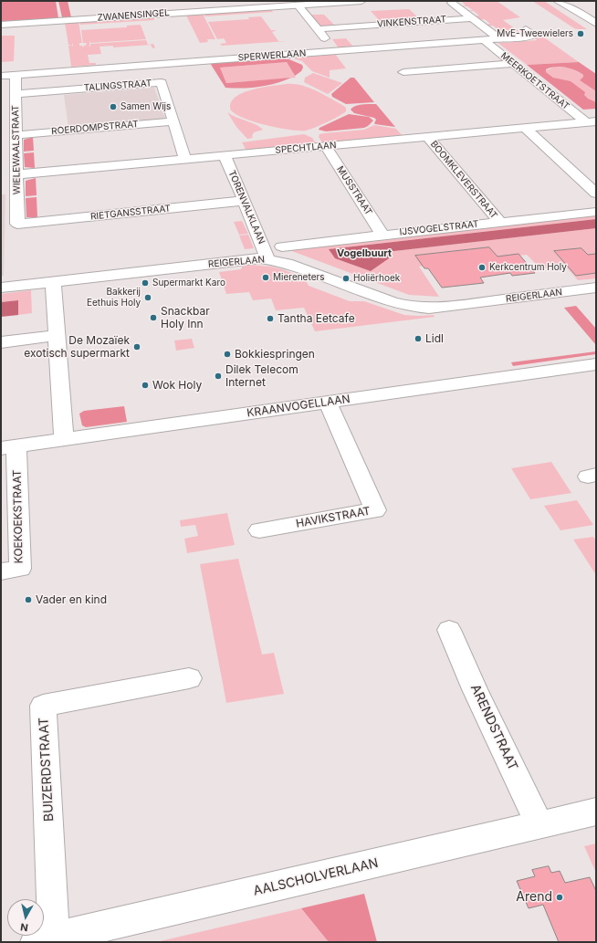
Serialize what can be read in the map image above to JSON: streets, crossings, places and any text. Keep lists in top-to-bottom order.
{
  "streets": {
    "street": [
      "ZWANENSINGEL",
      "VINKENSTRAAT",
      "SPERWERLAAN",
      "MEERKOETSTRAAT",
      "TALINGSTRAAT",
      "ROERDOMPSTRAAT",
      "SPECHTLAAN",
      "WIELEWAALSTRAAT",
      "BOOMKLEVERSTRAAT",
      "MUSSTRAAT",
      "TORENVALKLAAN",
      "RIETGANSSTRAAT",
      "IJSVOGELSTRAAT",
      "REIGERLAAN",
      "KRAANVOGELLAAN",
      "KOEKOEKSTRAAT",
      "HAVIKSTRAAT",
      "ARENDSTRAAT",
      "BUIZERDSTRAAT",
      "AALSCHOLVERLAAN"
    ]
  },
  "crossings": [
    ["SPERWERLAAN", "MEERKOETSTRAAT"],
    ["SPERWERLAAN", "WIELEWAALSTRAAT"],
    ["MEERKOETSTRAAT", "SPECHTLAAN"],
    ["TALINGSTRAAT", "ROERDOMPSTRAAT"],
    ["TALINGSTRAAT", "SPECHTLAAN"],
    ["TALINGSTRAAT", "WIELEWAALSTRAAT"],
    ["ROERDOMPSTRAAT", "WIELEWAALSTRAAT"],
    ["SPECHTLAAN", "WIELEWAALSTRAAT"],
    ["SPECHTLAAN", "BOOMKLEVERSTRAAT"],
    ["SPECHTLAAN", "MUSSTRAAT"],
    ["SPECHTLAAN", "TORENVALKLAAN"],
    ["WIELEWAALSTRAAT", "RIETGANSSTRAAT"],
    ["BOOMKLEVERSTRAAT", "IJSVOGELSTRAAT"],
    ["MUSSTRAAT", "IJSVOGELSTRAAT"],
    ["TORENVALKLAAN", "RIETGANSSTRAAT"],
    ["TORENVALKLAAN", "REIGERLAAN"],
    ["KRAANVOGELLAAN", "KOEKOEKSTRAAT"],
    ["KRAANVOGELLAAN", "HAVIKSTRAAT"],
    ["ARENDSTRAAT", "AALSCHOLVERLAAN"],
    ["BUIZERDSTRAAT", "AALSCHOLVERLAAN"]
  ],
  "districts": ["Vogelbuurt"],
  "places": [
    "MvE-Tweewielers",
    "Samen Wijs",
    "Kerkcentrum Holy",
    "Miereneters",
    "Holiërhoek",
    "Supermarkt Karo",
    "Bakkerij Eethuis Holy",
    "Snackbar Holy Inn",
    "Tantha Eetcafe",
    "Lidl",
    "De Mozaïek exotisch supermarkt",
    "Bokkiespringen",
    "Dilek Telecom Internet",
    "Wok Holy",
    "Vader en kind",
    "Arend"
  ],
  "north": "bottom"
}
